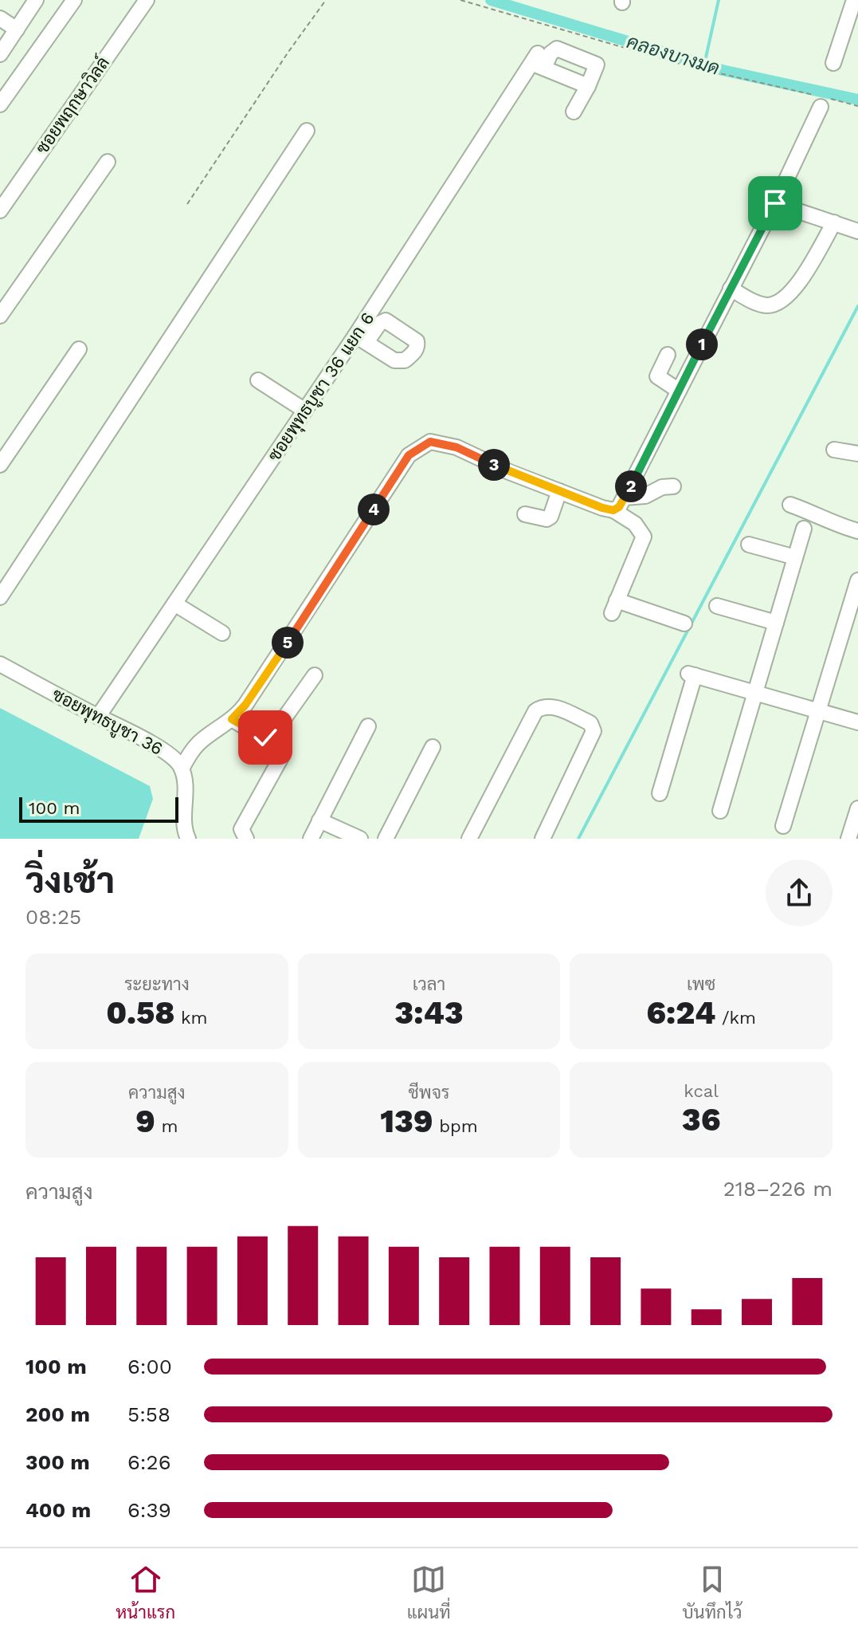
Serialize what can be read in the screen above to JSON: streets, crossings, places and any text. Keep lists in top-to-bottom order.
{
  "streets": {
    "street": ["ซอยพฤกษาวิลล์", "ซอยพุทธบูชา 36 แยก 6", "ซอยพุทธบูชา 36"]
  },
  "crossings": [
    ["ซอยพุทธบูชา 36 แยก 6", "ซอยพุทธบูชา 36"]
  ],
  "water": ["คลองบางมด"],
  "scale_bar": "100 m",
  "page": {
    "pins": [
      "1",
      "3",
      "2",
      "4",
      "5"
    ],
    "scale": "100 m",
    "heading": ["วิ่งเช้า", "08:25"],
    "stats": [
      ["ระยะทาง", "0.58 km"],
      ["เวลา", "3:43"],
      ["เพซ", "6:24 /km"],
      ["ความสูง", "9 m"],
      ["ชีพจร", "139 bpm"],
      ["kcal", "36"]
    ],
    "chart": ["ความสูง", "218–226 m"],
    "list": [
      {
        "name": "100 m",
        "note": "6:00"
      },
      {
        "name": "200 m",
        "note": "5:58"
      },
      {
        "name": "300 m",
        "note": "6:26"
      },
      {
        "name": "400 m",
        "note": "6:39"
      }
    ],
    "tabs": ["หน้าแรก", "แผนที่", "บันทึกไว้"]
  }
}
